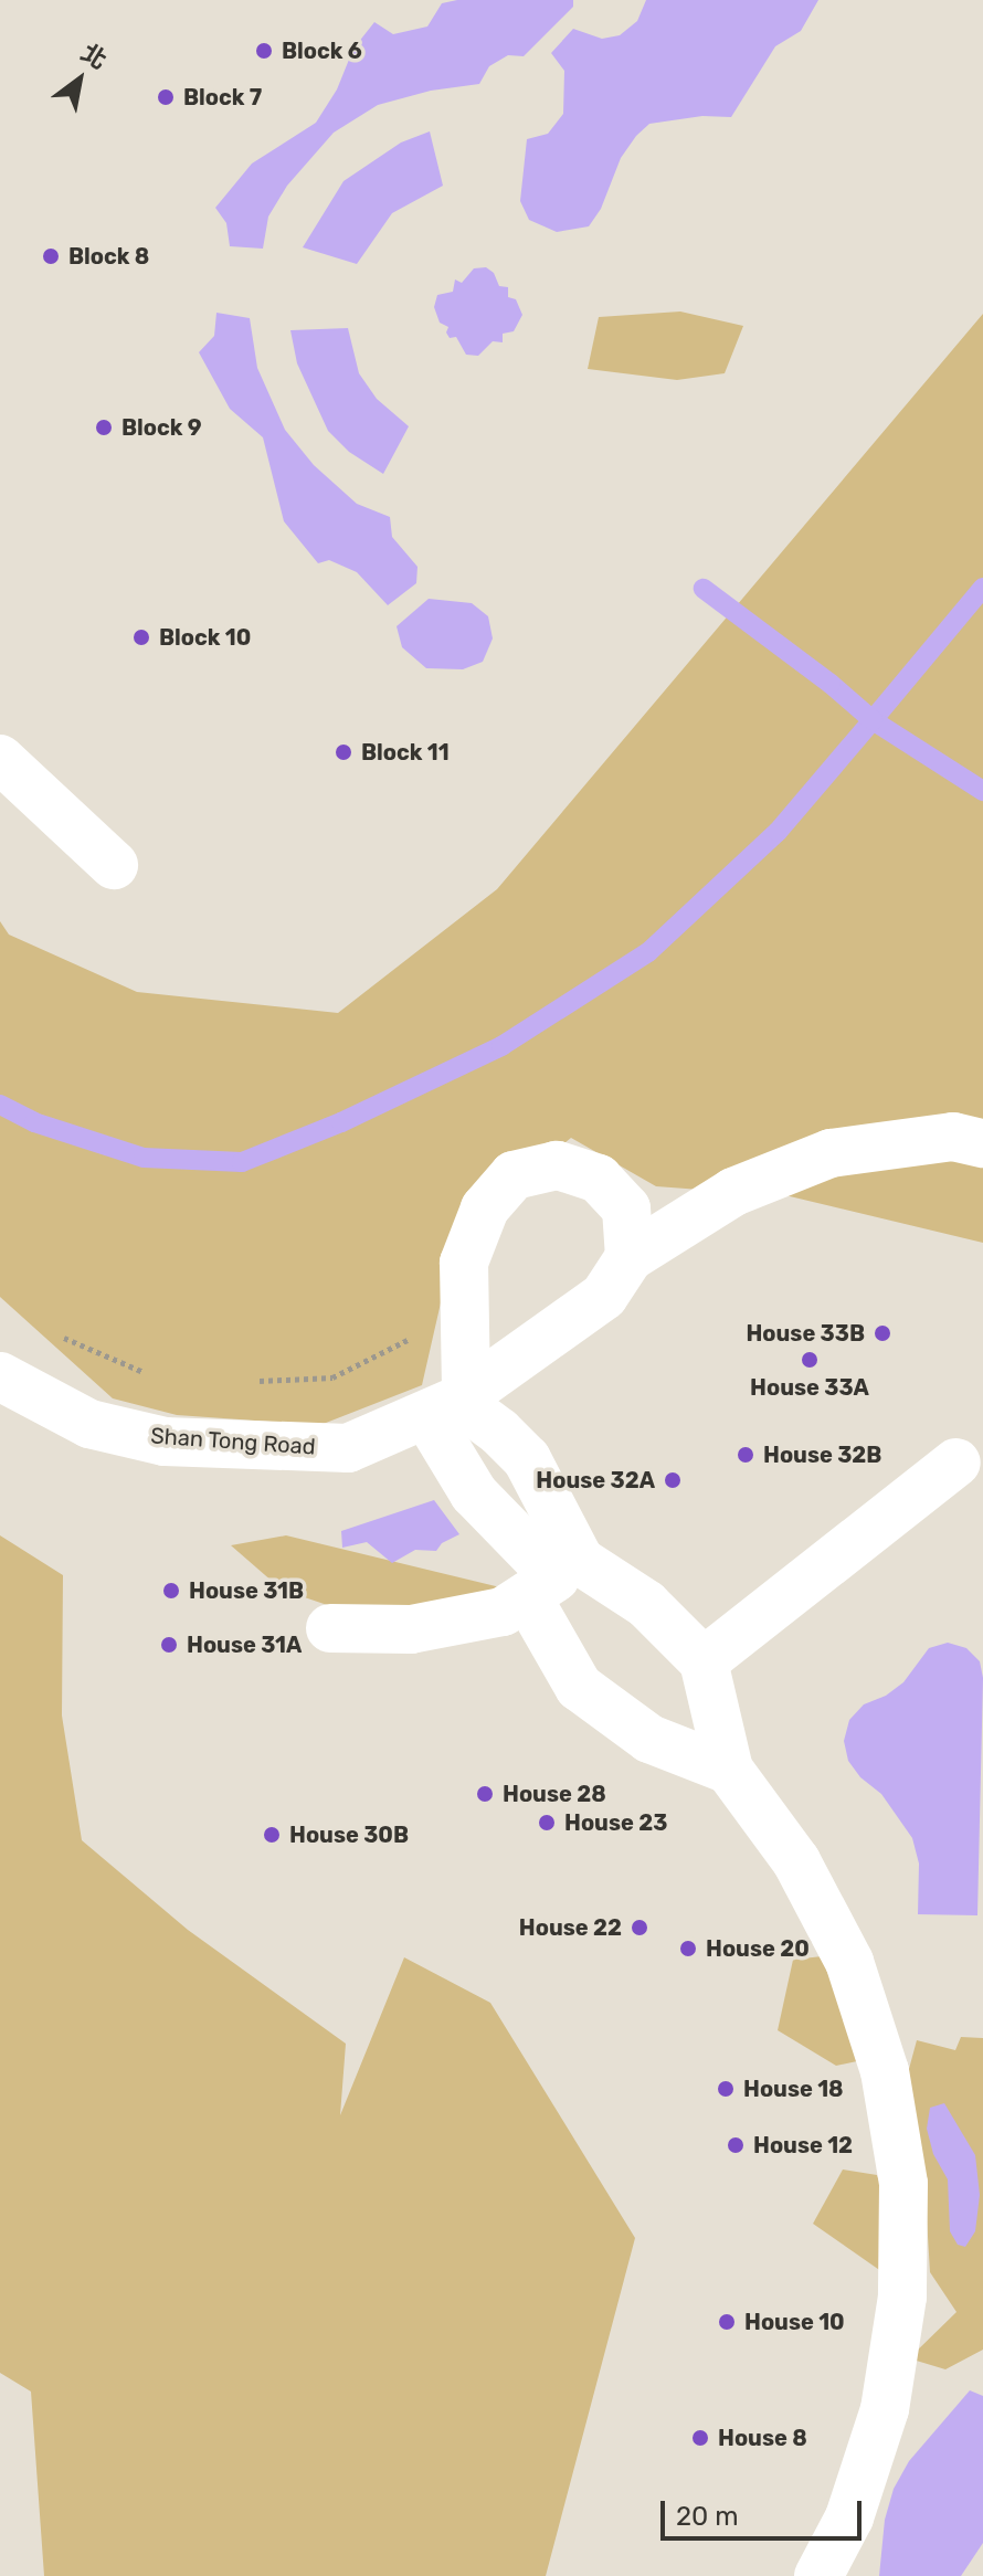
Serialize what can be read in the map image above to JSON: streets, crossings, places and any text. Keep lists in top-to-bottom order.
{
  "streets": {
    "street": ["Shan Tong Road"]
  },
  "places": [
    "Block 6",
    "Block 7",
    "Block 8",
    "Block 9",
    "Block 10",
    "Block 11",
    "House 33B",
    "House 33A",
    "House 32B",
    "House 32A",
    "House 31B",
    "House 31A",
    "House 28",
    "House 23",
    "House 30B",
    "House 22",
    "House 20",
    "House 18",
    "House 12",
    "House 10",
    "House 8"
  ],
  "scale_bar": "20 m",
  "north": "top right"
}
